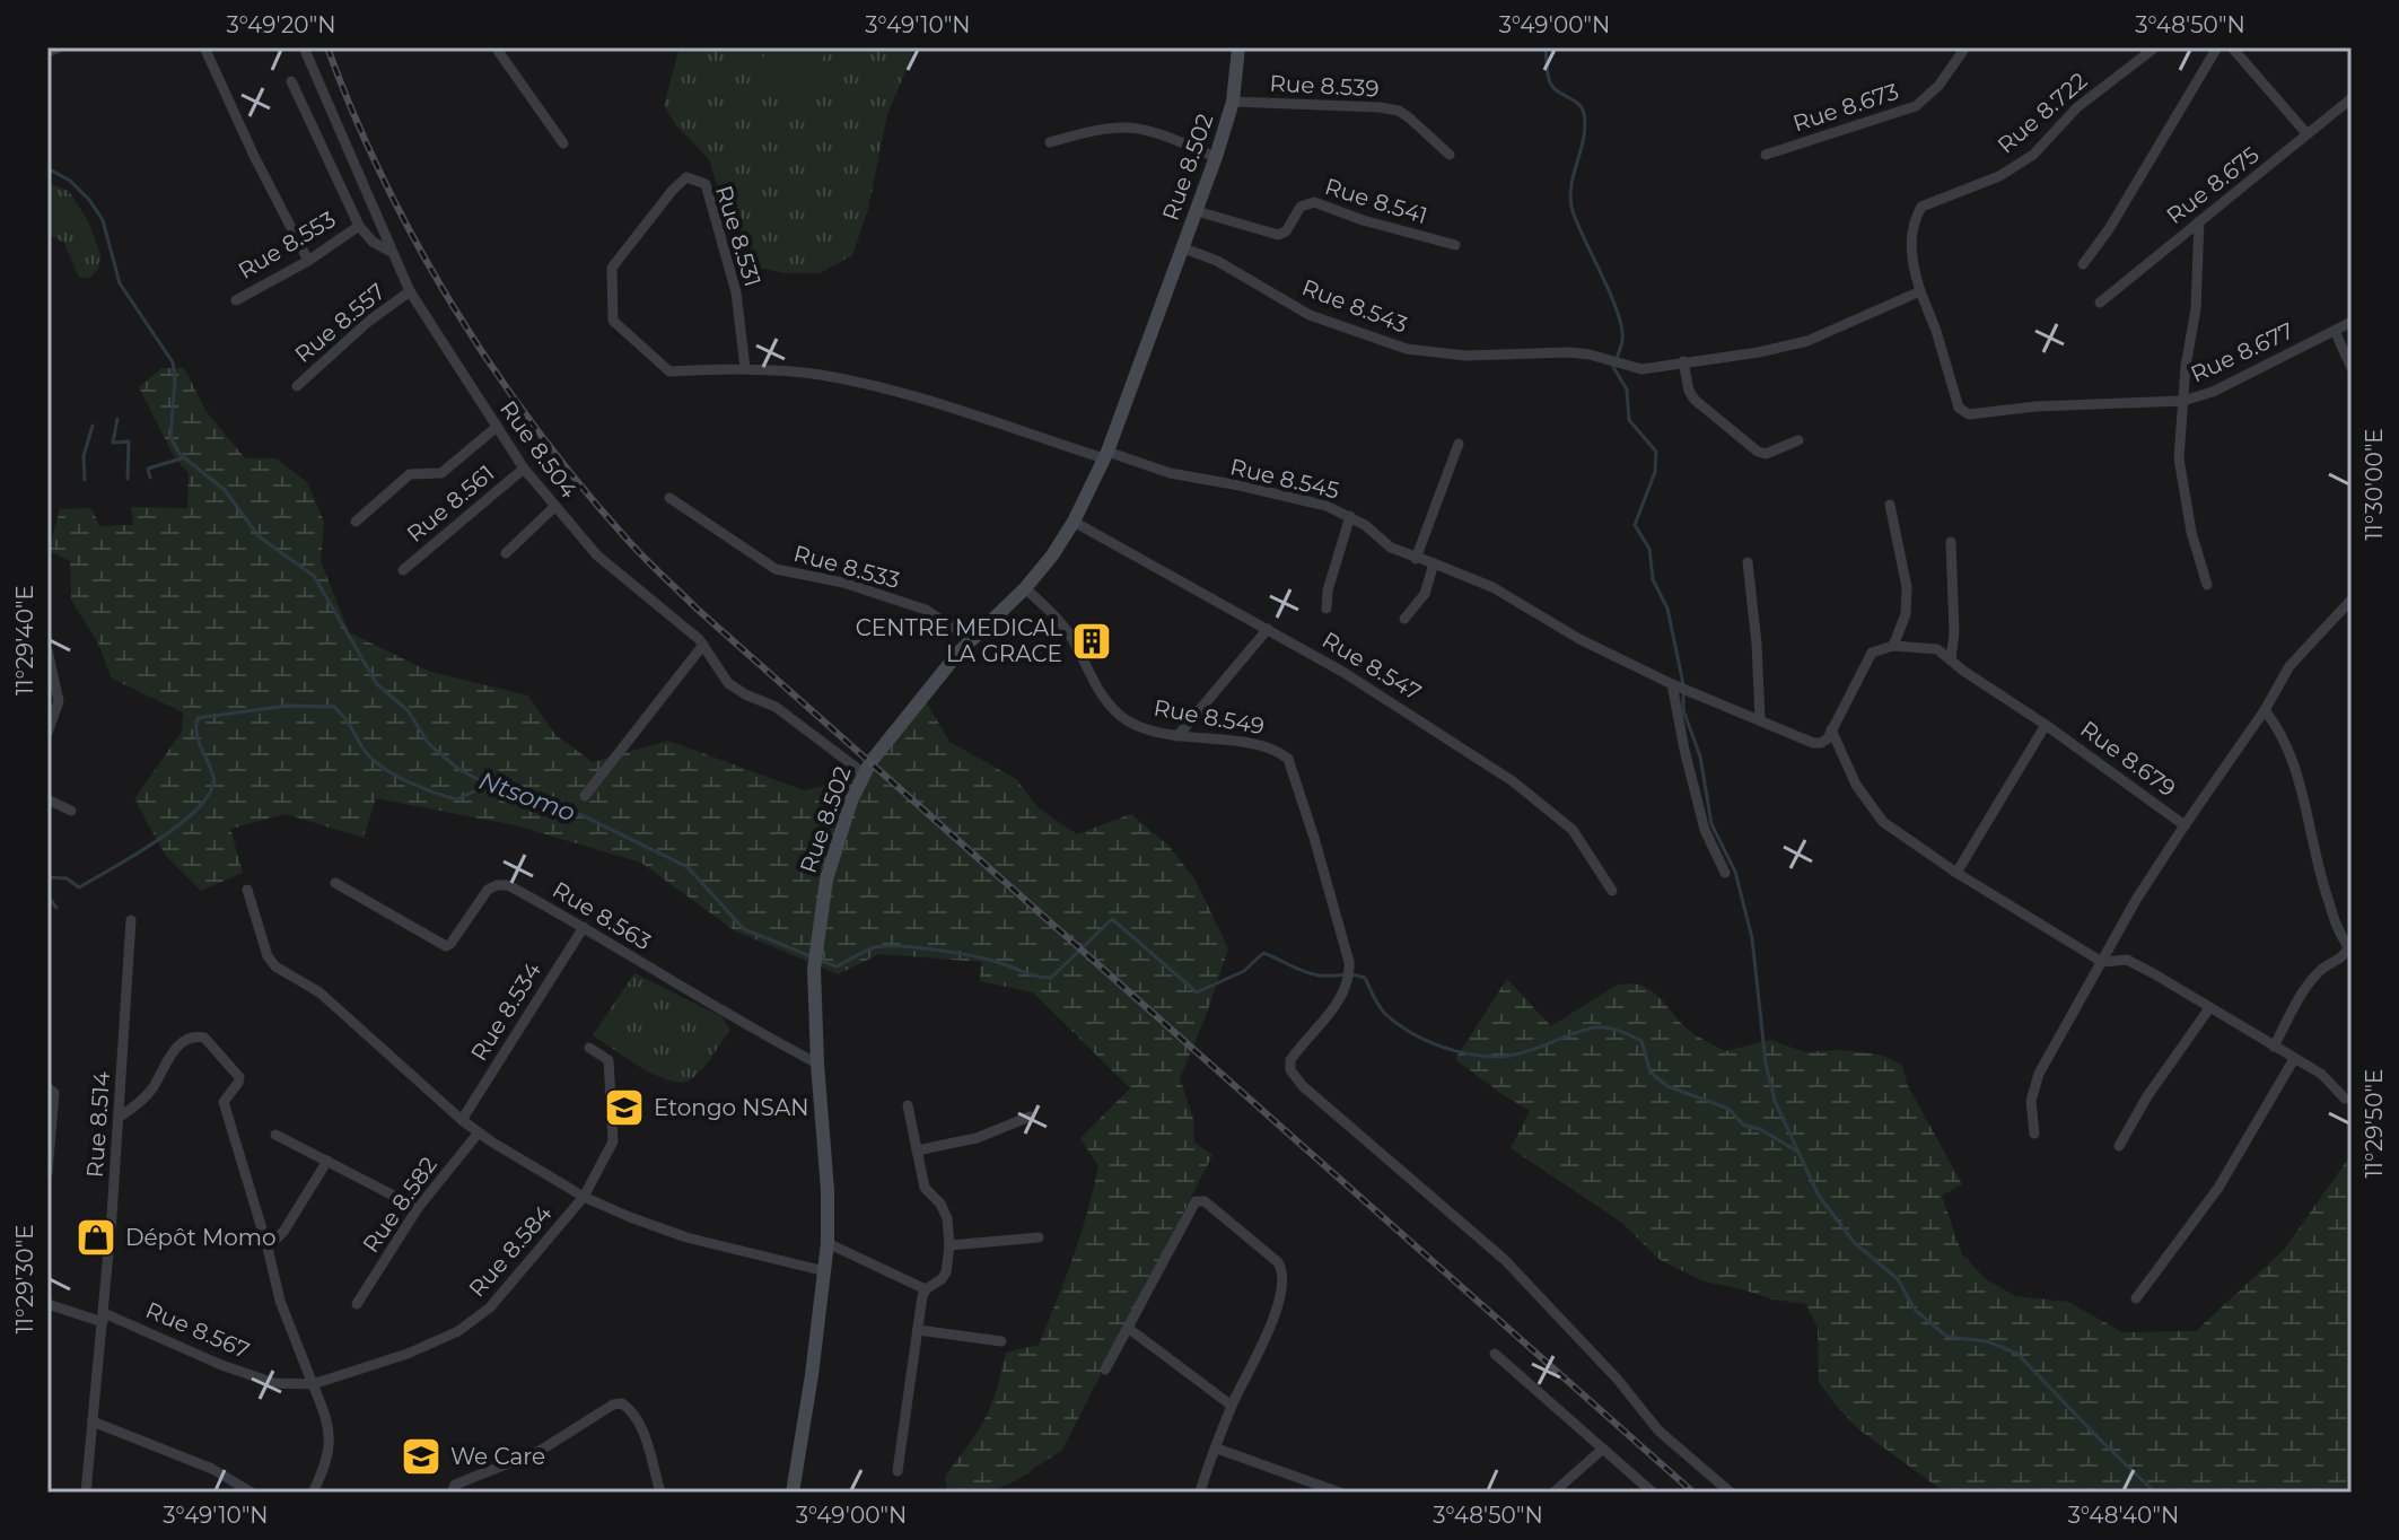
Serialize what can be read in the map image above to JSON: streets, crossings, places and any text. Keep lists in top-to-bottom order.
{
  "streets": {
    "main road": ["Rue 8.502"],
    "street": [
      "Rue 8.539",
      "Rue 8.673",
      "Rue 8.722",
      "Rue 8.675",
      "Rue 8.541",
      "Rue 8.531",
      "Rue 8.553",
      "Rue 8.543",
      "Rue 8.557",
      "Rue 8.677",
      "Rue 8.504",
      "Rue 8.545",
      "Rue 8.561",
      "Rue 8.533",
      "Rue 8.547",
      "Rue 8.549",
      "Rue 8.679",
      "Rue 8.563",
      "Rue 8.534",
      "Rue 8.514",
      "Rue 8.582",
      "Rue 8.584",
      "Rue 8.567"
    ]
  },
  "crossings": [
    ["Rue 8.539", "Rue 8.502"],
    ["Rue 8.722", "Rue 8.543"],
    ["Rue 8.722", "Rue 8.677"],
    ["Rue 8.502", "Rue 8.541"],
    ["Rue 8.502", "Rue 8.531"],
    ["Rue 8.502", "Rue 8.543"],
    ["Rue 8.502", "Rue 8.504"],
    ["Rue 8.502", "Rue 8.545"],
    ["Rue 8.502", "Rue 8.533"],
    ["Rue 8.502", "Rue 8.547"],
    ["Rue 8.502", "Rue 8.549"],
    ["Rue 8.502", "Rue 8.563"],
    ["Rue 8.531", "Rue 8.545"],
    ["Rue 8.543", "Rue 8.677"],
    ["Rue 8.557", "Rue 8.504"],
    ["Rue 8.504", "Rue 8.561"],
    ["Rue 8.563", "Rue 8.534"],
    ["Rue 8.514", "Rue 8.567"],
    ["Rue 8.584", "Rue 8.567"]
  ],
  "water": ["Ntsomo"],
  "places": {
    "building": ["CENTRE MEDICAL LA GRACE"],
    "school or university": ["Etongo NSAN", "We Care"],
    "shop": ["Dépôt Momo"]
  },
  "coordinates": [
    "3°49'20\"N",
    "3°49'10\"N",
    "3°49'00\"N",
    "3°48'50\"N",
    "11°30'00\"E",
    "11°29'40\"E",
    "11°29'50\"E",
    "11°29'30\"E",
    "3°48'40\"N"
  ]
}
